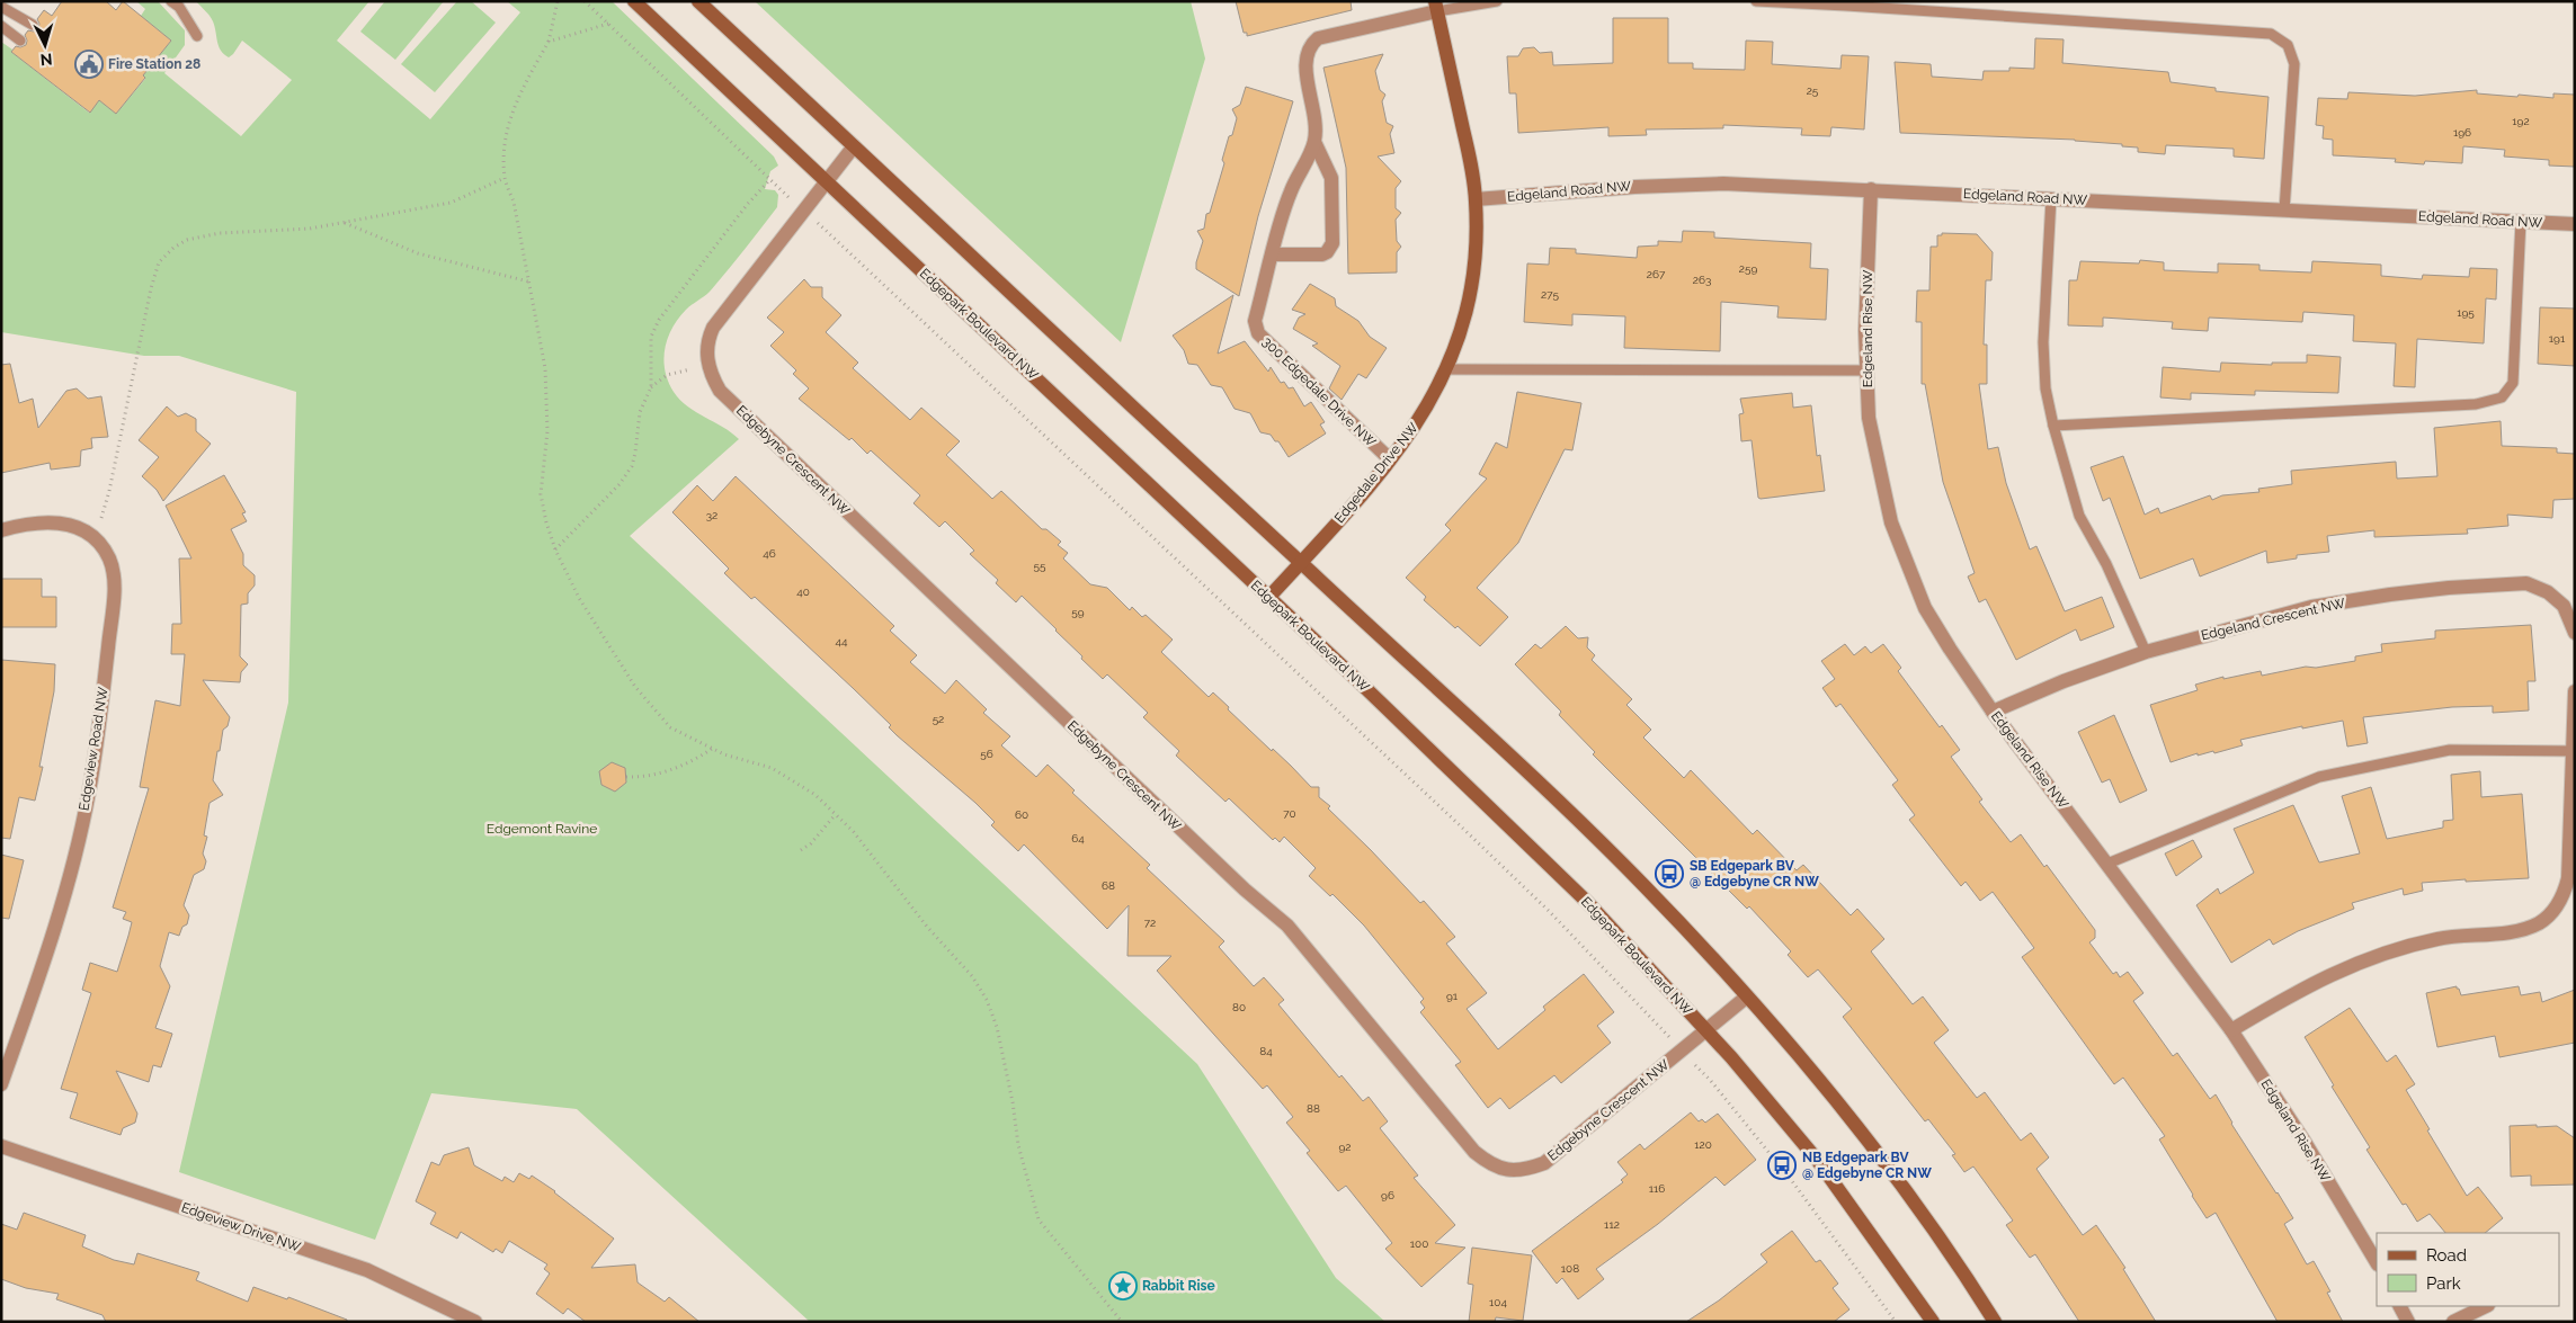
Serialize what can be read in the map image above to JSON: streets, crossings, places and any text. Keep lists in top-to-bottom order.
{
  "streets": {
    "street": [
      "Edgeland Road NW",
      "Edgepark Boulevard NW",
      "Edgeland Rise NW",
      "300 Edgedale Drive NW",
      "Edgebyne Crescent NW",
      "Edgedale Drive NW",
      "Edgeland Crescent NW",
      "Edgeview Road NW",
      "Edgeview Drive NW"
    ]
  },
  "crossings": [
    ["Edgeland Road NW", "Edgeland Rise NW"],
    ["Edgeland Road NW", "Edgedale Drive NW"],
    ["Edgepark Boulevard NW", "Edgebyne Crescent NW"],
    ["Edgepark Boulevard NW", "Edgedale Drive NW"],
    ["Edgeland Rise NW", "Edgeland Crescent NW"],
    ["300 Edgedale Drive NW", "Edgedale Drive NW"]
  ],
  "parks": ["Edgemont Ravine"],
  "places": {
    "public building": ["Fire Station 28"],
    "bus stop": ["SB Edgepark BV @ Edgebyne CR NW", "NB Edgepark BV @ Edgebyne CR NW"],
    "place": ["Rabbit Rise"]
  },
  "house_numbers": [
    "25",
    "192",
    "196",
    "259",
    "267",
    "263",
    "275",
    "195",
    "191",
    "32",
    "46",
    "55",
    "40",
    "59",
    "44",
    "52",
    "56",
    "70",
    "60",
    "64",
    "68",
    "72",
    "91",
    "80",
    "84",
    "88",
    "120",
    "92",
    "116",
    "96",
    "112",
    "100",
    "108",
    "104"
  ],
  "legend": ["Road", "Park"],
  "north": "bottom"
}
